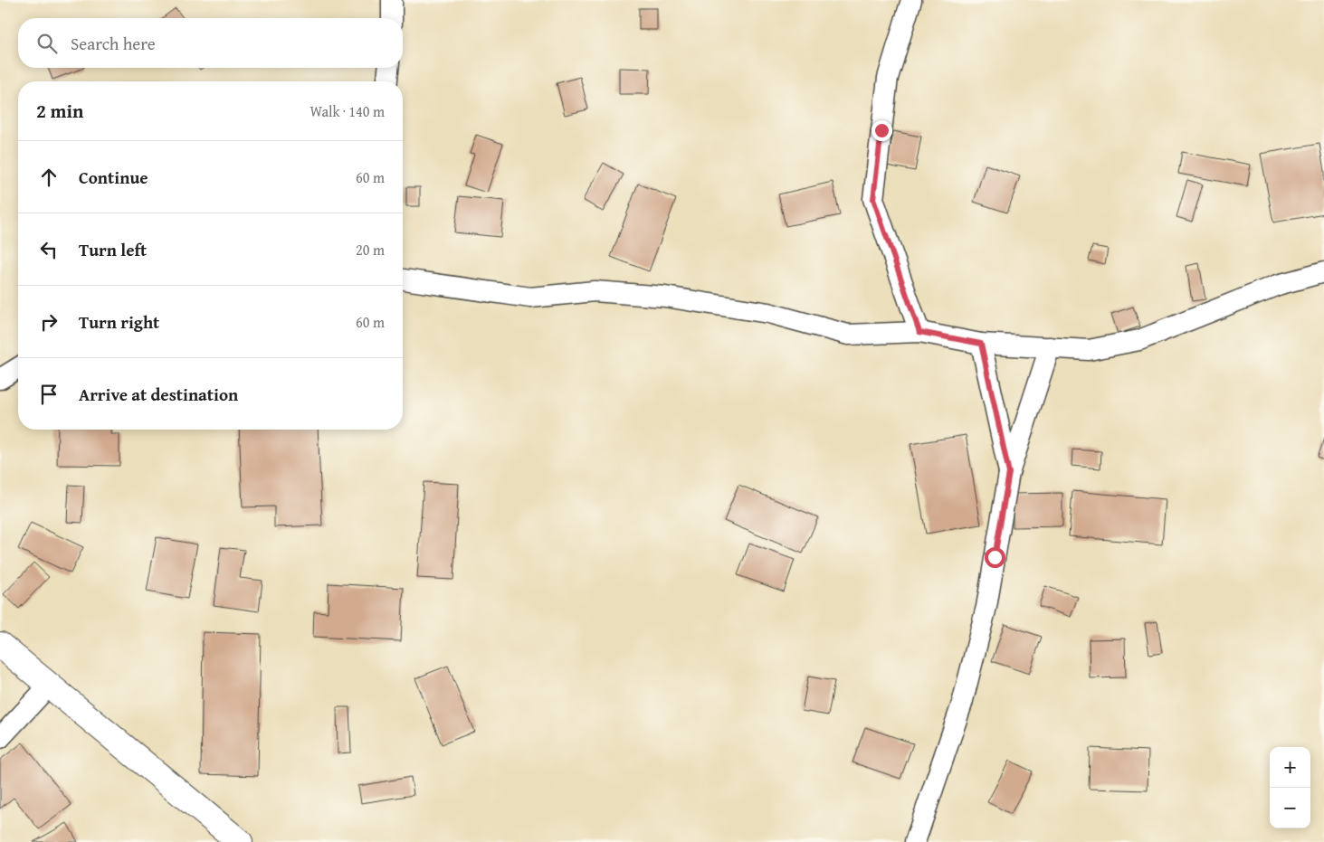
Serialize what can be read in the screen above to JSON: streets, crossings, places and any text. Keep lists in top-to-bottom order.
{
  "page": {
    "search": "Search here",
    "heading": ["2 min", "Walk · 140 m"],
    "list": [
      ["Continue", "60 m"],
      ["Turn left", "20 m"],
      ["Turn right", "60 m"],
      "Arrive at destination"
    ],
    "map_buttons": ["+", "−"]
  }
}
